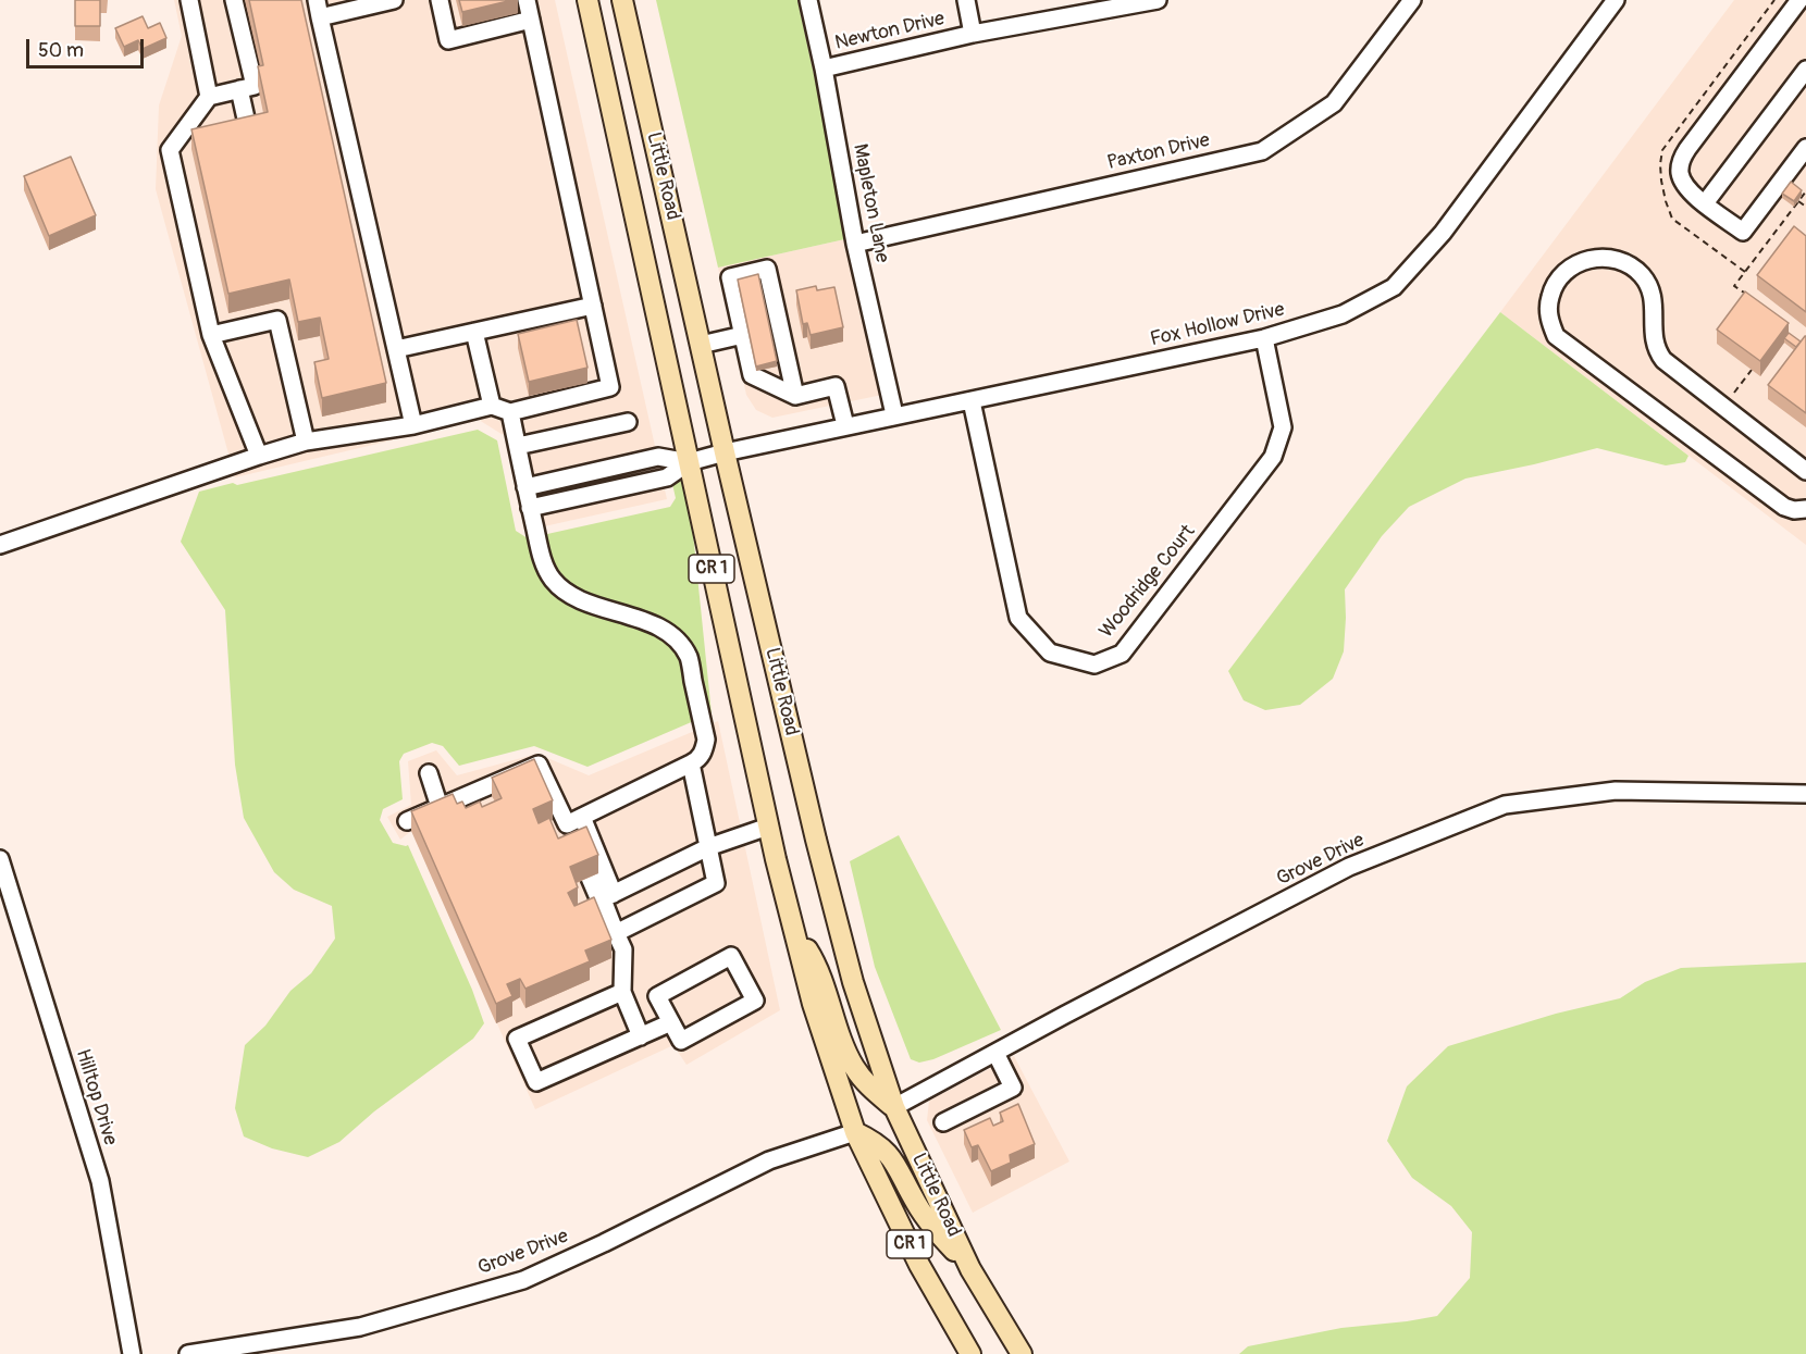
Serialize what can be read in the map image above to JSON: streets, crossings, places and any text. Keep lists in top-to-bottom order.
{
  "streets": {
    "main road": ["Little Road", "CR 1"],
    "street": [
      "Newton Drive",
      "Paxton Drive",
      "Mapleton Lane",
      "Fox Hollow Drive",
      "Woodridge Court",
      "Grove Drive",
      "Hilltop Drive"
    ]
  },
  "crossings": [
    ["Newton Drive", "Mapleton Lane"],
    ["Paxton Drive", "Mapleton Lane"],
    ["Little Road", "Fox Hollow Drive"],
    ["Little Road", "Grove Drive"],
    ["Mapleton Lane", "Fox Hollow Drive"],
    ["Fox Hollow Drive", "Woodridge Court"]
  ],
  "scale_bar": "50 m"
}
